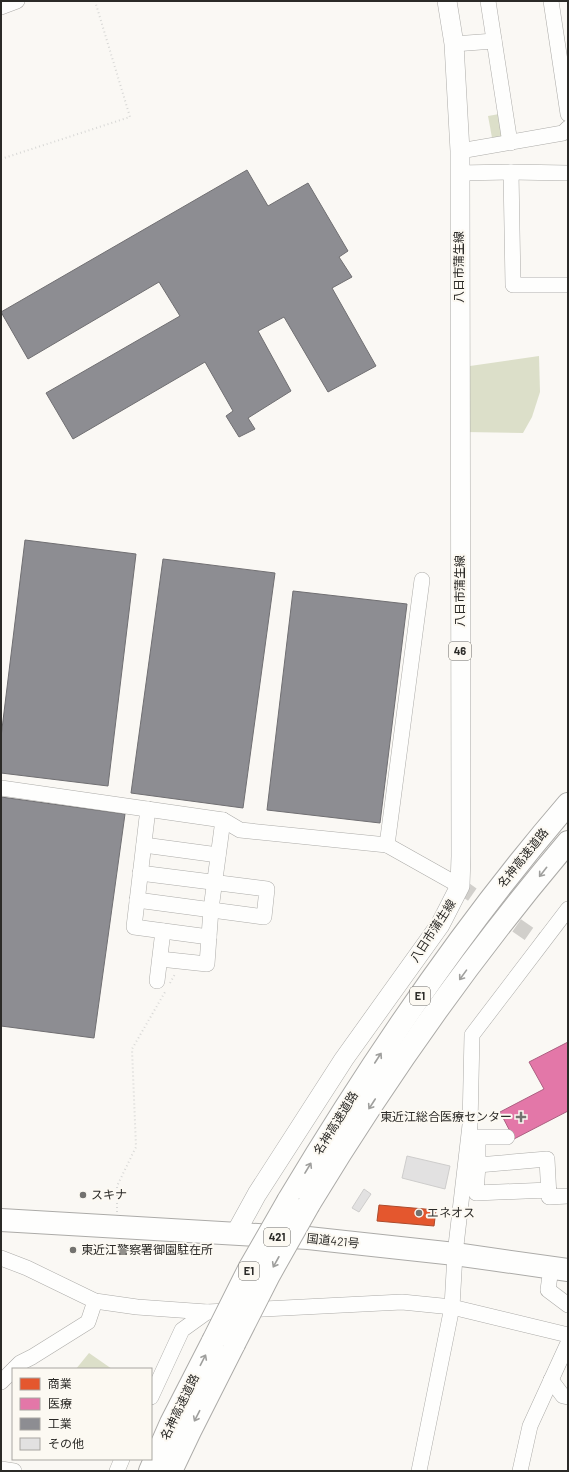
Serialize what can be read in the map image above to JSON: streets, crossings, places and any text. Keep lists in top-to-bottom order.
{
  "streets": {
    "highway": [
      "名神高速道路",
      "E1",
      "421",
      "国道421号"
    ],
    "main road": ["八日市蒲生線", "46"]
  },
  "crossings": [
    ["八日市蒲生線", "国道421号"]
  ],
  "places": {
    "health": ["東近江総合医療センター"],
    "other": ["スキナ", "エネオス", "東近江警察署御園駐在所"]
  },
  "legend": [
    "商業",
    "医療",
    "工業",
    "その他"
  ]
}
